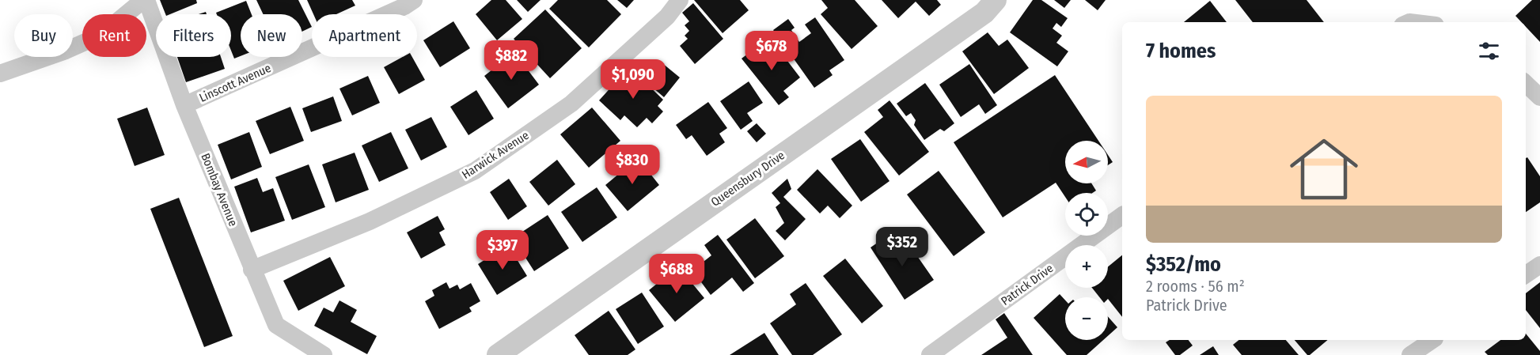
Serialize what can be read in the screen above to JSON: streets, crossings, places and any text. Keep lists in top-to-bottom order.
{
  "streets": {
    "street": [
      "Linscott Avenue",
      "Harwick Avenue",
      "Queensbury Drive",
      "Bombay Avenue",
      "Patrick Drive"
    ]
  },
  "crossings": [
    ["Linscott Avenue", "Bombay Avenue"],
    ["Harwick Avenue", "Bombay Avenue"]
  ],
  "north": "left",
  "page": {
    "chip": [
      "Buy",
      "Rent",
      "Filters",
      "New",
      "Apartment"
    ],
    "heading": "7 homes",
    "price": [
      "$678",
      "$882",
      "$1,090",
      "$830",
      "$352",
      "$397",
      "$688"
    ],
    "list": [
      {
        "name": "$352/mo",
        "note": "2 rooms · 56 m² · Patrick Drive"
      }
    ],
    "map_buttons": ["+", "−"]
  }
}
